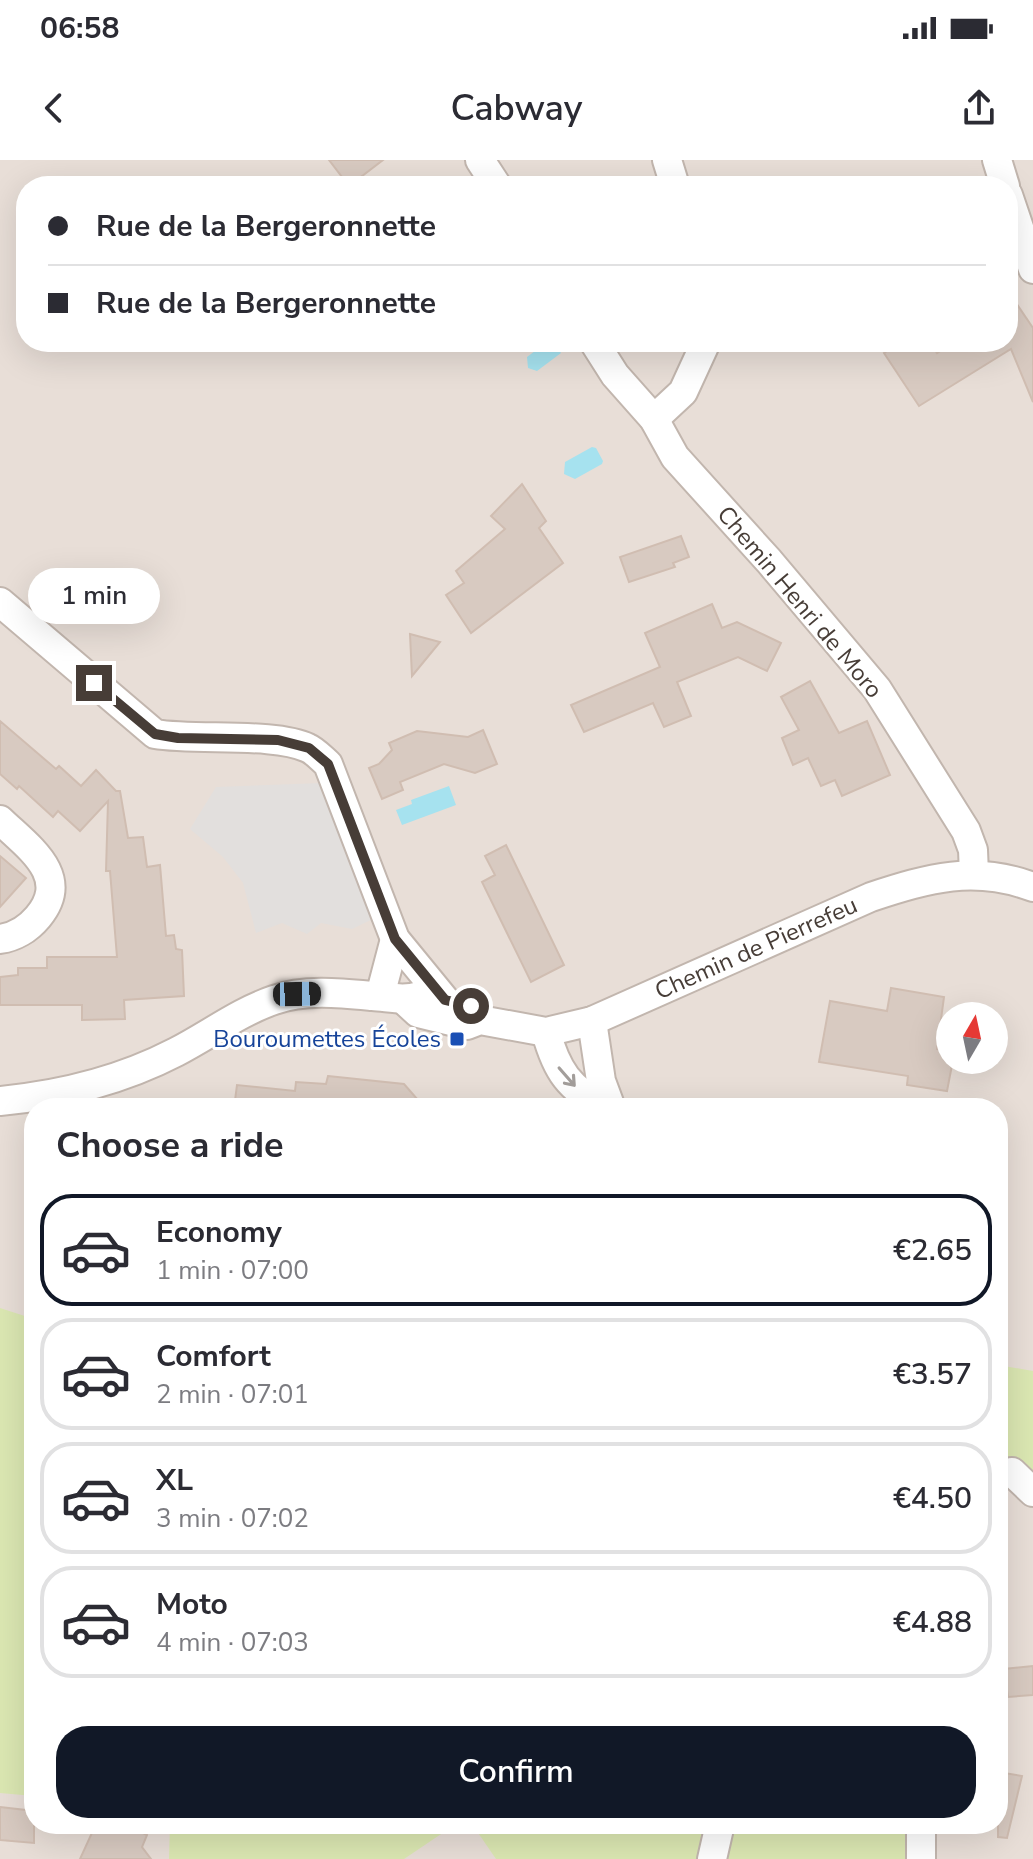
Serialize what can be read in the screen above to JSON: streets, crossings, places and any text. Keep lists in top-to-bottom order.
{
  "streets": {
    "street": ["Chemin Henri de Moro", "Chemin de Pierrefeu"]
  },
  "crossings": [
    ["Chemin Henri de Moro", "Chemin de Pierrefeu"]
  ],
  "places": {
    "transit": ["Bouroumettes Écoles"]
  },
  "north": "top",
  "page": {
    "status": "06:58",
    "header": "Cabway",
    "banner": ["Rue de la Bergeronnette", "Rue de la Bergeronnette"],
    "bubble": "1 min",
    "heading": "Choose a ride",
    "list": [
      {
        "name": "Economy",
        "note": "1 min · 07:00",
        "value": "€2.65"
      },
      {
        "name": "Comfort",
        "note": "2 min · 07:01",
        "value": "€3.57"
      },
      {
        "name": "XL",
        "note": "3 min · 07:02",
        "value": "€4.50"
      },
      {
        "name": "Moto",
        "note": "4 min · 07:03",
        "value": "€4.88"
      }
    ],
    "buttons": "Confirm"
  }
}
